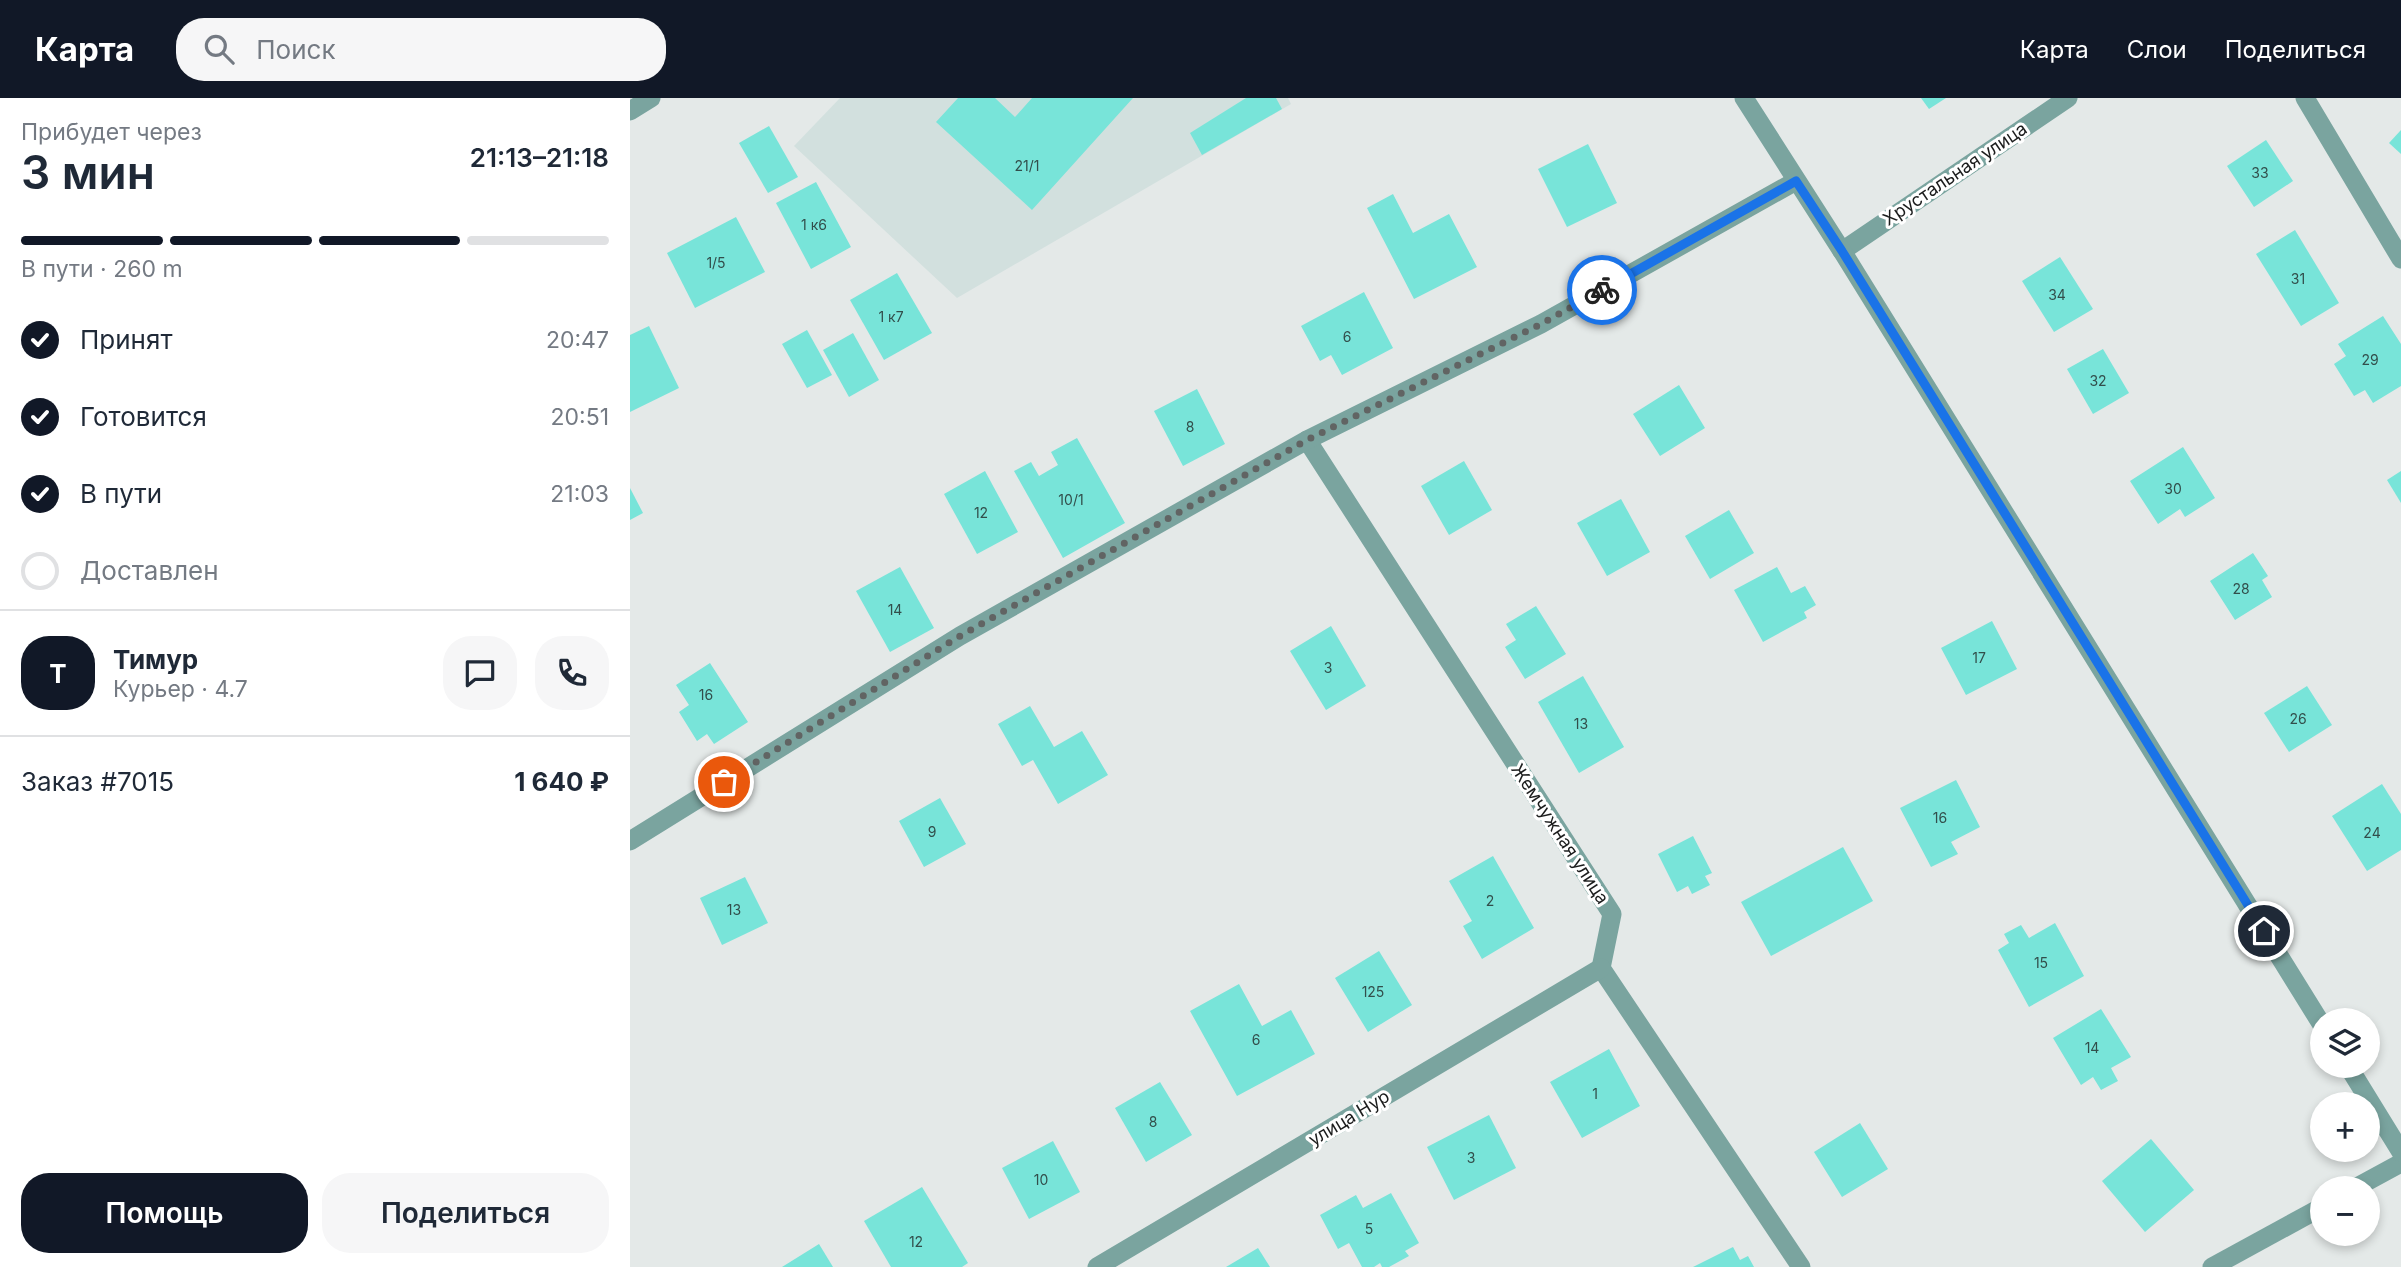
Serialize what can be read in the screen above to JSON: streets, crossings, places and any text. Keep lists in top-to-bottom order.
{
  "streets": {
    "street": ["Хрустальная улица", "Жемчужная улица", "улица Нур"]
  },
  "crossings": [
    ["Жемчужная улица", "улица Нур"]
  ],
  "house_numbers": [
    "21/1",
    "33",
    "1 к6",
    "1/5",
    "31",
    "34",
    "1 к7",
    "6",
    "29",
    "32",
    "8",
    "30",
    "10/1",
    "12",
    "28",
    "14",
    "17",
    "3",
    "16",
    "26",
    "13",
    "16",
    "9",
    "24",
    "2",
    "13",
    "15",
    "125",
    "6",
    "14",
    "1",
    "8",
    "3",
    "10",
    "5",
    "12"
  ],
  "page": {
    "header": "Карта",
    "search": "Поиск",
    "nav": ["Карта", "Слои", "Поделиться"],
    "heading": ["3 мин", "Прибудет через", "21:13–21:18"],
    "panel": [
      "Тимур",
      "Курьер · 4.7",
      "Заказ #7015",
      "1 640 ₽"
    ],
    "bar": "В пути · 260 m",
    "list": [
      ["Принят", "20:47"],
      ["Готовится", "20:51"],
      ["В пути", "21:03"],
      "Доставлен"
    ],
    "round": "Т",
    "map_buttons": ["+", "−"],
    "buttons": ["Помощь", "Поделиться"]
  }
}
